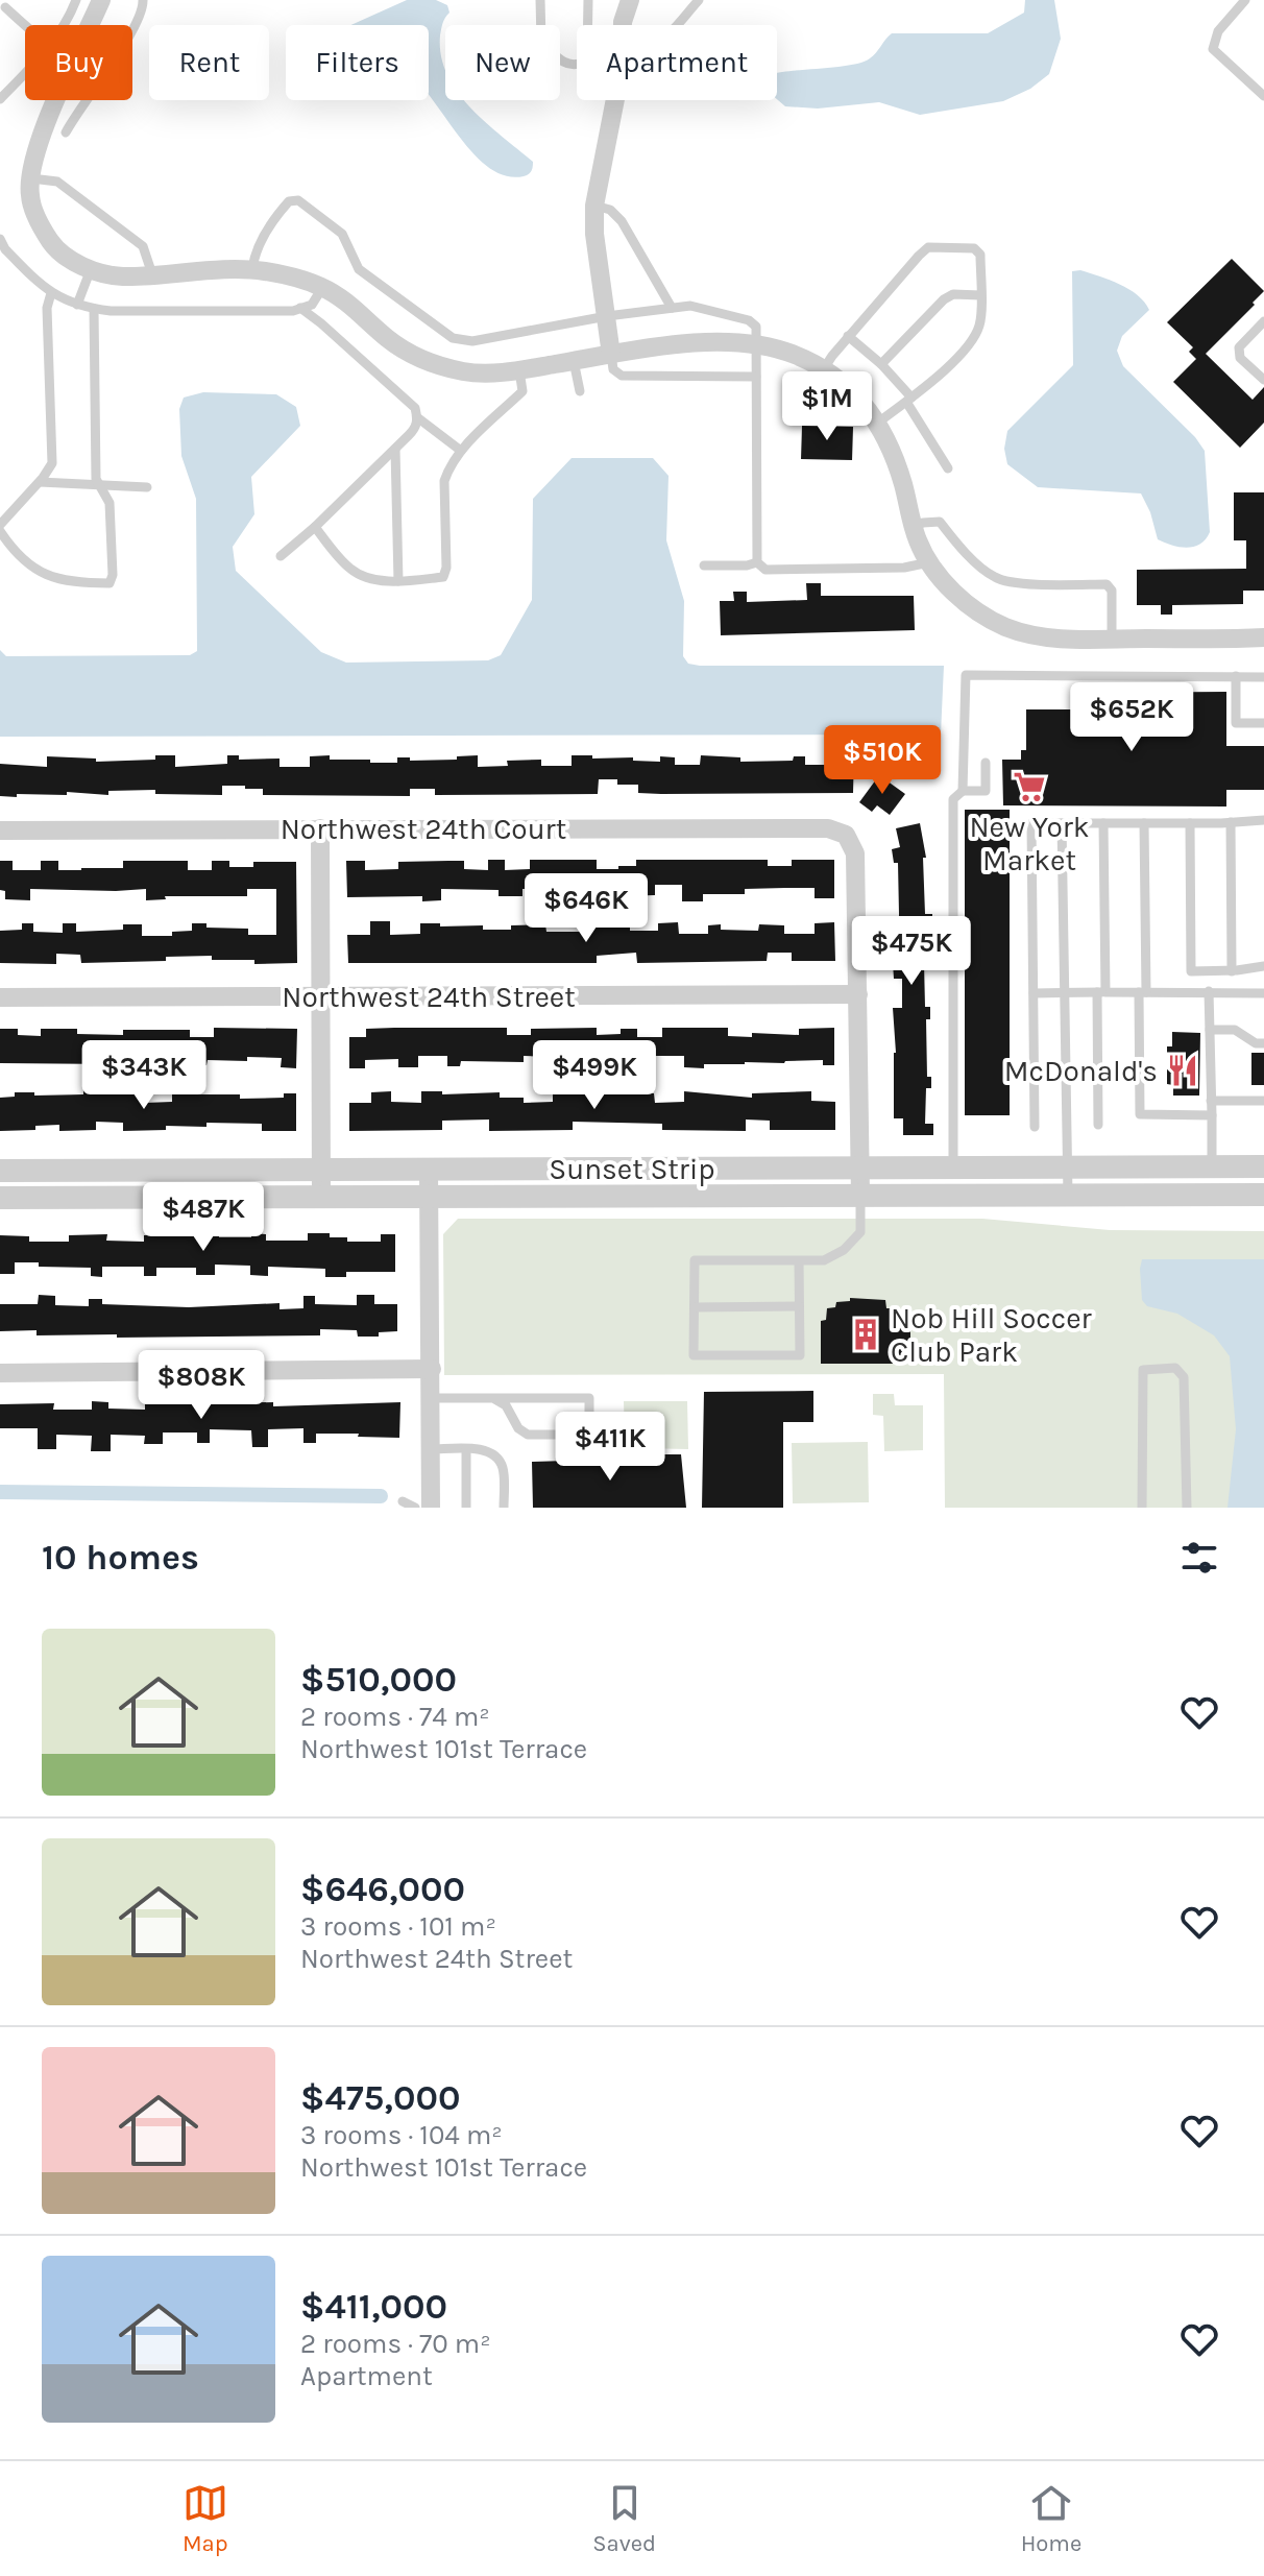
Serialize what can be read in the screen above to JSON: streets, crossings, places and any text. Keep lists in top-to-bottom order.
{
  "streets": {
    "street": ["Northwest 24th Court", "Northwest 24th Street", "Sunset Strip"]
  },
  "crossings": [
    ["Northwest 24th Court", "Northwest 24th Street"]
  ],
  "places": {
    "supermarket": ["New York Market"],
    "restaurant": ["McDonald's"],
    "building": ["Nob Hill Soccer Club Park"]
  },
  "page": {
    "chip": [
      "Buy",
      "Rent",
      "Filters",
      "New",
      "Apartment"
    ],
    "price": [
      "$1M",
      "$652K",
      "$510K",
      "$646K",
      "$475K",
      "$343K",
      "$499K",
      "$487K",
      "$808K",
      "$411K"
    ],
    "heading": "10 homes",
    "list": [
      {
        "name": "$510,000",
        "note": "2 rooms · 74 m² · Northwest 101st Terrace"
      },
      {
        "name": "$646,000",
        "note": "3 rooms · 101 m² · Northwest 24th Street"
      },
      {
        "name": "$475,000",
        "note": "3 rooms · 104 m² · Northwest 101st Terrace"
      },
      {
        "name": "$411,000",
        "note": "2 rooms · 70 m² · Apartment"
      }
    ],
    "tabs": ["Map", "Saved", "Home"]
  }
}
